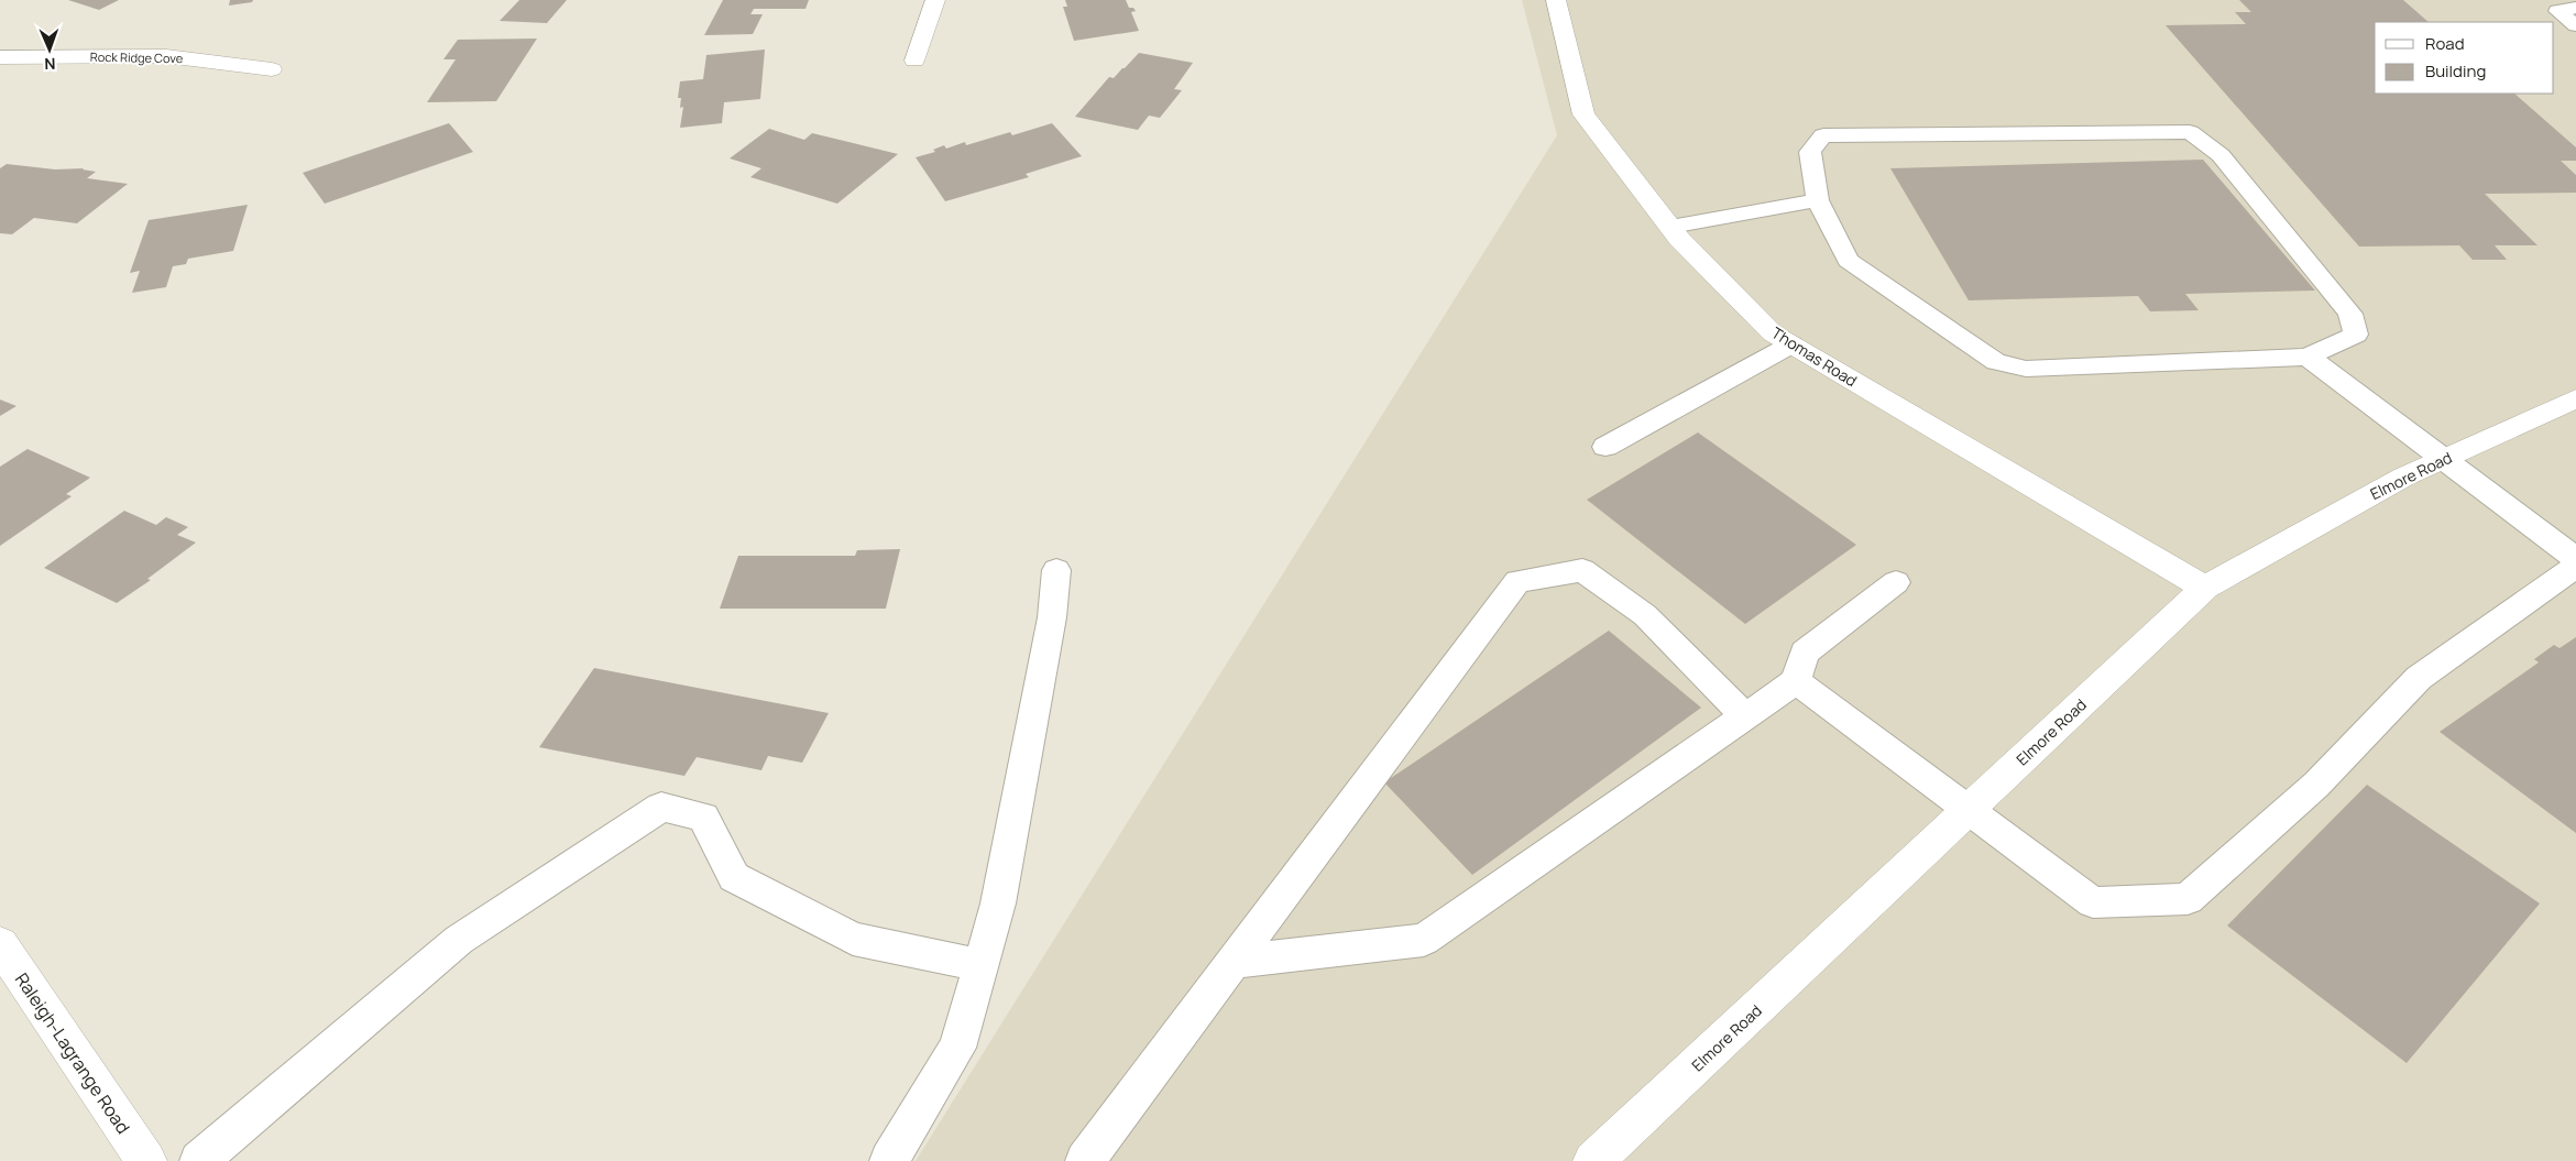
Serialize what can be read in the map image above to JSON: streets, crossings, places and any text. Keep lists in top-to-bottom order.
{
  "streets": {
    "street": [
      "Rock Ridge Cove",
      "Thomas Road",
      "Elmore Road",
      "Raleigh-Lagrange Road"
    ]
  },
  "crossings": [
    ["Thomas Road", "Elmore Road"]
  ],
  "legend": ["Road", "Building"],
  "north": "bottom"
}
